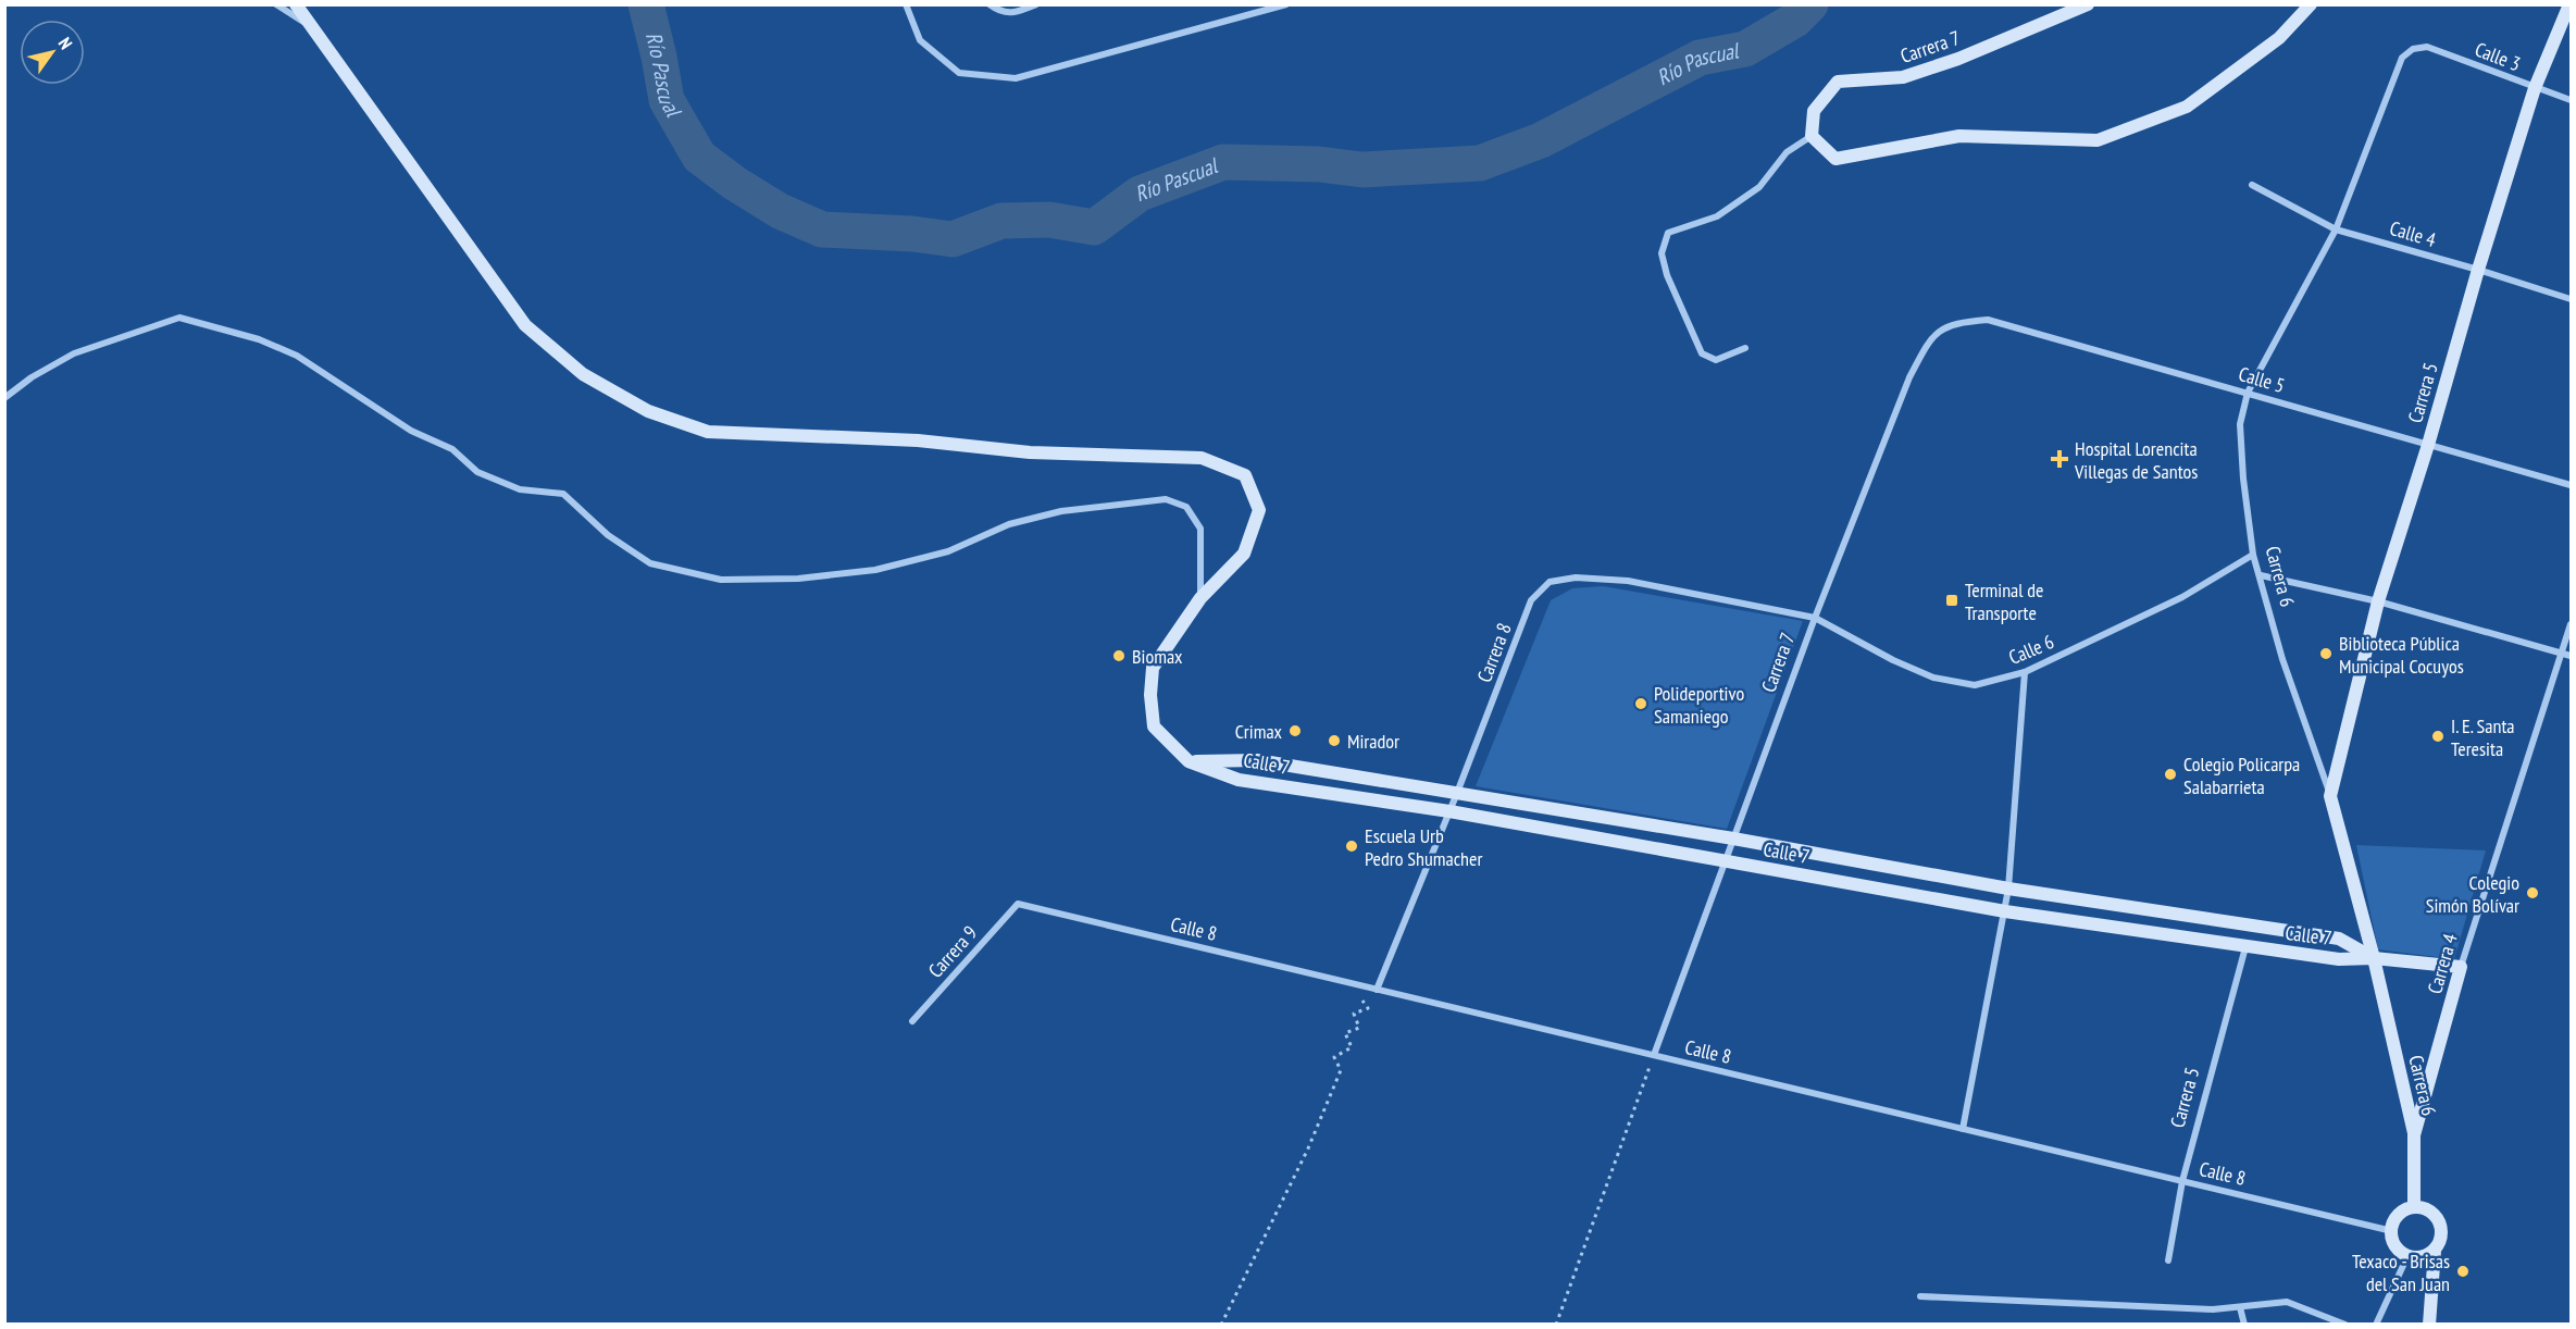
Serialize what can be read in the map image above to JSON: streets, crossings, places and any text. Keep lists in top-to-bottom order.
{
  "streets": {
    "main road": [
      "Carrera 7",
      "Carrera 5",
      "Carrera 6",
      "Calle 7",
      "Carrera 4"
    ],
    "street": [
      "Calle 3",
      "Calle 4",
      "Calle 5",
      "Calle 6",
      "Carrera 8",
      "Calle 8",
      "Carrera 9"
    ]
  },
  "crossings": [
    ["Carrera 7", "Calle 5"],
    ["Carrera 7", "Calle 6"],
    ["Carrera 7", "Carrera 8"],
    ["Carrera 7", "Calle 7"],
    ["Carrera 7", "Calle 8"],
    ["Calle 3", "Carrera 5"],
    ["Calle 3", "Carrera 6"],
    ["Calle 4", "Carrera 5"],
    ["Calle 4", "Carrera 6"],
    ["Calle 5", "Carrera 5"],
    ["Calle 5", "Carrera 6"],
    ["Carrera 5", "Carrera 6"],
    ["Carrera 5", "Calle 7"],
    ["Carrera 5", "Calle 8"],
    ["Carrera 6", "Calle 6"],
    ["Carrera 6", "Calle 7"],
    ["Carrera 6", "Carrera 4"],
    ["Calle 6", "Carrera 8"],
    ["Carrera 8", "Calle 7"],
    ["Carrera 8", "Calle 8"],
    ["Calle 7", "Carrera 4"],
    ["Calle 8", "Carrera 9"],
    ["Calle 8", "Carrera 4"]
  ],
  "water": ["Río Pascual"],
  "places": {
    "health": ["Hospital Lorencita Villegas de Santos"],
    "transit": ["Terminal de Transporte"],
    "other": [
      "Biblioteca Pública Municipal Cocuyos",
      "Biomax",
      "Polideportivo Samaniego",
      "Crimax",
      "I. E. Santa Teresita",
      "Mirador",
      "Colegio Policarpa Salabarrieta",
      "Escuela Urb Pedro Shumacher",
      "Colegio Simón Bolívar",
      "Texaco - Brisas del San Juan"
    ]
  },
  "north": "top right"
}
